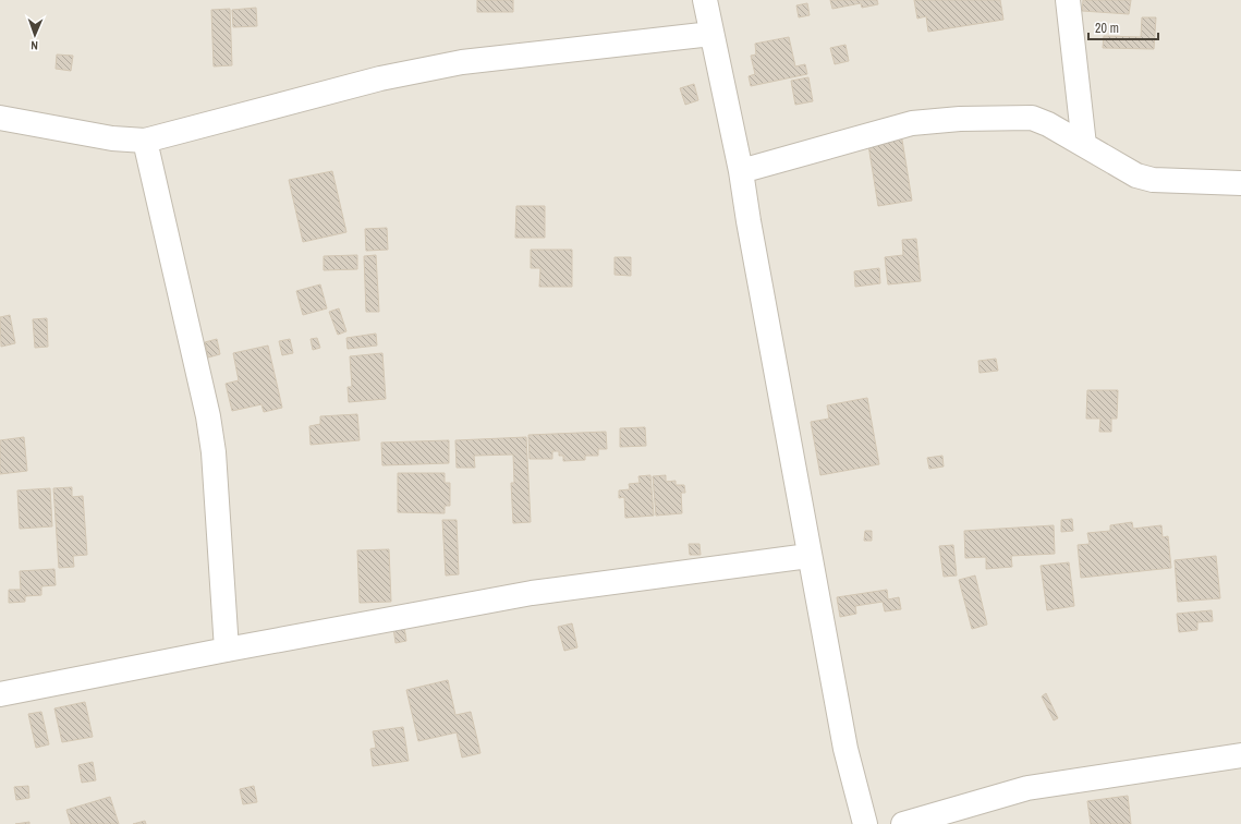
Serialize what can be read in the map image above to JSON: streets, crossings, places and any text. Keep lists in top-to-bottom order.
{
  "scale_bar": "20 m",
  "north": "bottom"
}
